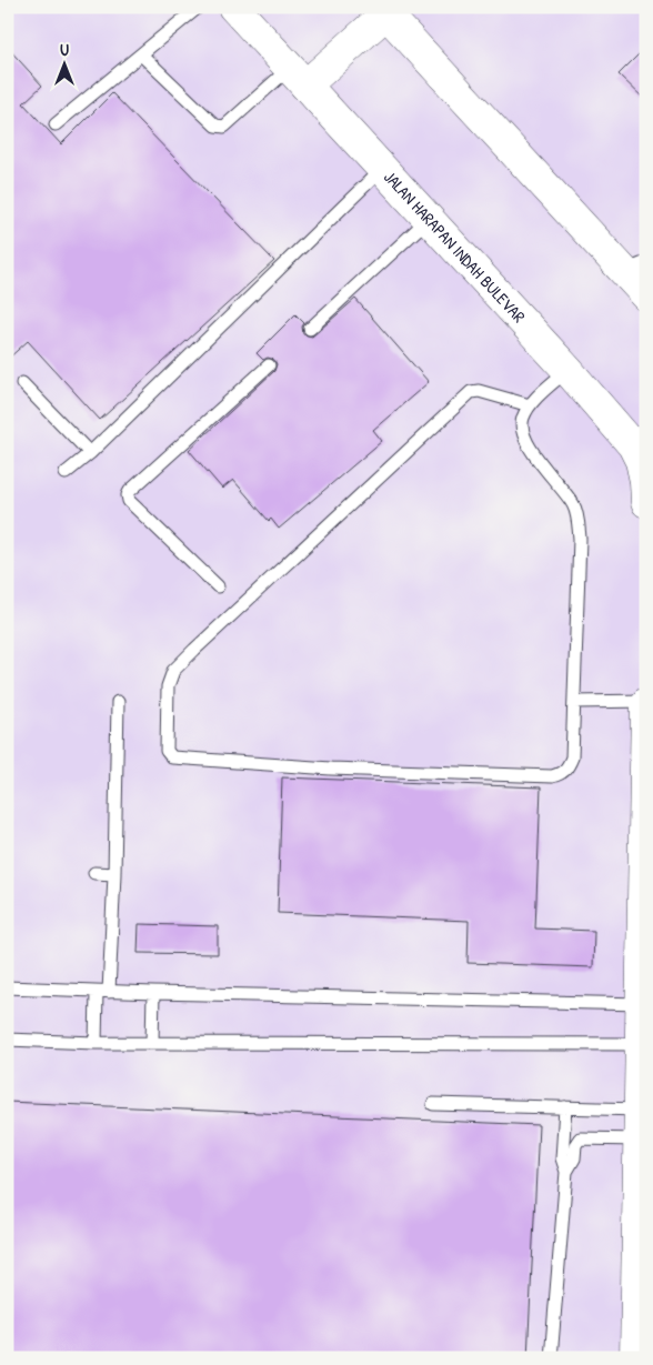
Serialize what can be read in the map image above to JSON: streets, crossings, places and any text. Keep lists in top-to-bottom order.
{
  "streets": {
    "street": ["JALAN HARAPAN INDAH BULEVAR"]
  },
  "north": "top"
}
